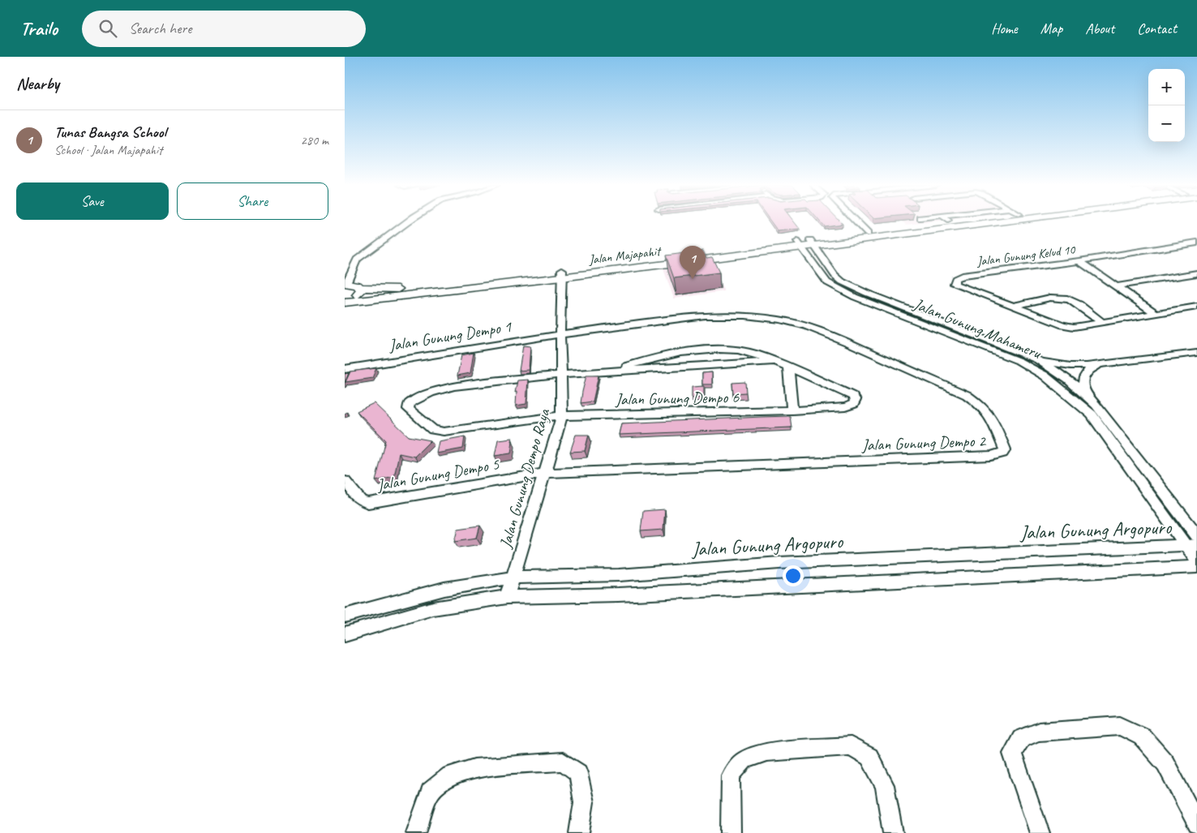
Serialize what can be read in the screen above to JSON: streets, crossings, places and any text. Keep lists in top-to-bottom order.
{
  "streets": {
    "street": [
      "Jalan Majapahit",
      "Jalan Gunung Kelud 10",
      "Jalan Gunung Mahameru",
      "Jalan Gunung Dempo 1",
      "Jalan Gunung Dempo 6",
      "Jalan Gunung Dempo 2",
      "Jalan Gunung Dempo 5",
      "Jalan Gunung Dempo Raya",
      "Jalan Gunung Argopuro"
    ]
  },
  "crossings": [
    ["Jalan Majapahit", "Jalan Gunung Mahameru"],
    ["Jalan Majapahit", "Jalan Gunung Dempo Raya"],
    ["Jalan Gunung Mahameru", "Jalan Gunung Argopuro"],
    ["Jalan Gunung Dempo 1", "Jalan Gunung Dempo 2"],
    ["Jalan Gunung Dempo 1", "Jalan Gunung Dempo Raya"],
    ["Jalan Gunung Dempo 6", "Jalan Gunung Dempo Raya"],
    ["Jalan Gunung Dempo 2", "Jalan Gunung Dempo 5"],
    ["Jalan Gunung Dempo 2", "Jalan Gunung Dempo Raya"],
    ["Jalan Gunung Dempo 5", "Jalan Gunung Dempo Raya"],
    ["Jalan Gunung Dempo Raya", "Jalan Gunung Argopuro"]
  ],
  "page": {
    "header": "Trailo",
    "search": "Search here",
    "nav": [
      "Home",
      "Map",
      "About",
      "Contact"
    ],
    "heading": "Nearby",
    "map_buttons": ["+", "−"],
    "list": [
      {
        "mark": "1",
        "name": "Tunas Bangsa School",
        "note": "School · Jalan Majapahit",
        "value": "280 m"
      }
    ],
    "buttons": ["Save", "Share"],
    "pins": "1"
  }
}
